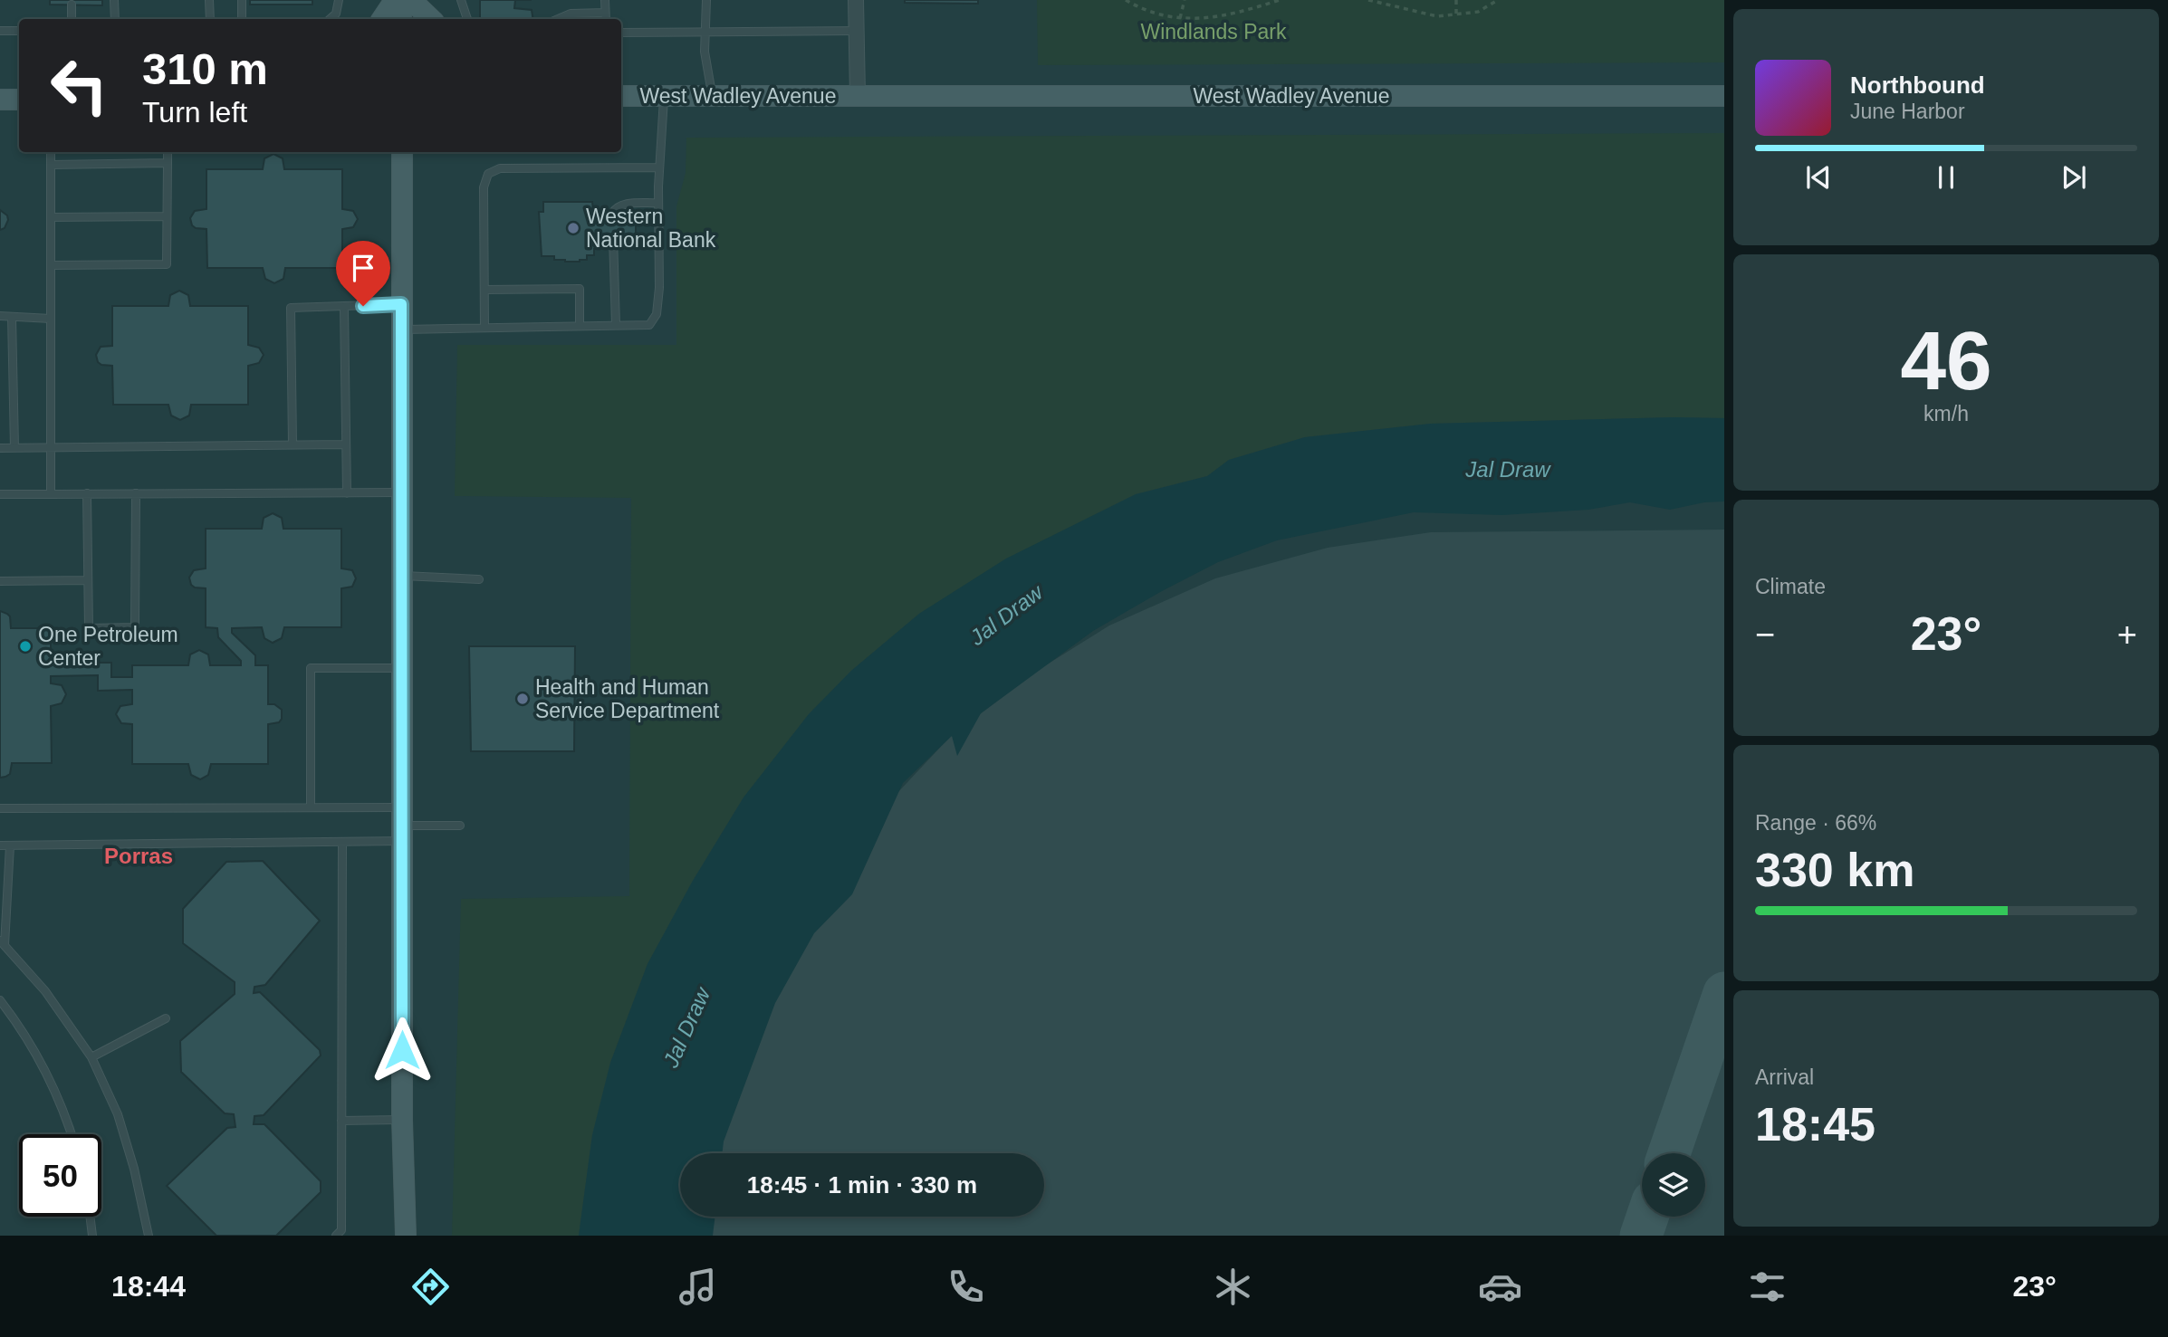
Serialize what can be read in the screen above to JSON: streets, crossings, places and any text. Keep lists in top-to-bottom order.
{
  "streets": {
    "main road": ["West Wadley Avenue"]
  },
  "districts": ["Porras"],
  "water": ["Jal Draw"],
  "parks": ["Windlands Park"],
  "places": ["Western National Bank", "One Petroleum Center", "Health and Human Service Department"],
  "page": {
    "turn": ["310 m", "Turn left"],
    "song": ["Northbound", "June Harbor"],
    "tile": [
      ["46", "km/h"],
      "Climate",
      ["Range · 66%", "330 km"],
      ["Arrival", "18:45"]
    ],
    "heat": ["−", "23°", "+"],
    "limit": "50",
    "trip": "18:45 · 1 min · 330 m",
    "tabs": ["18:44", "23°"]
  }
}
